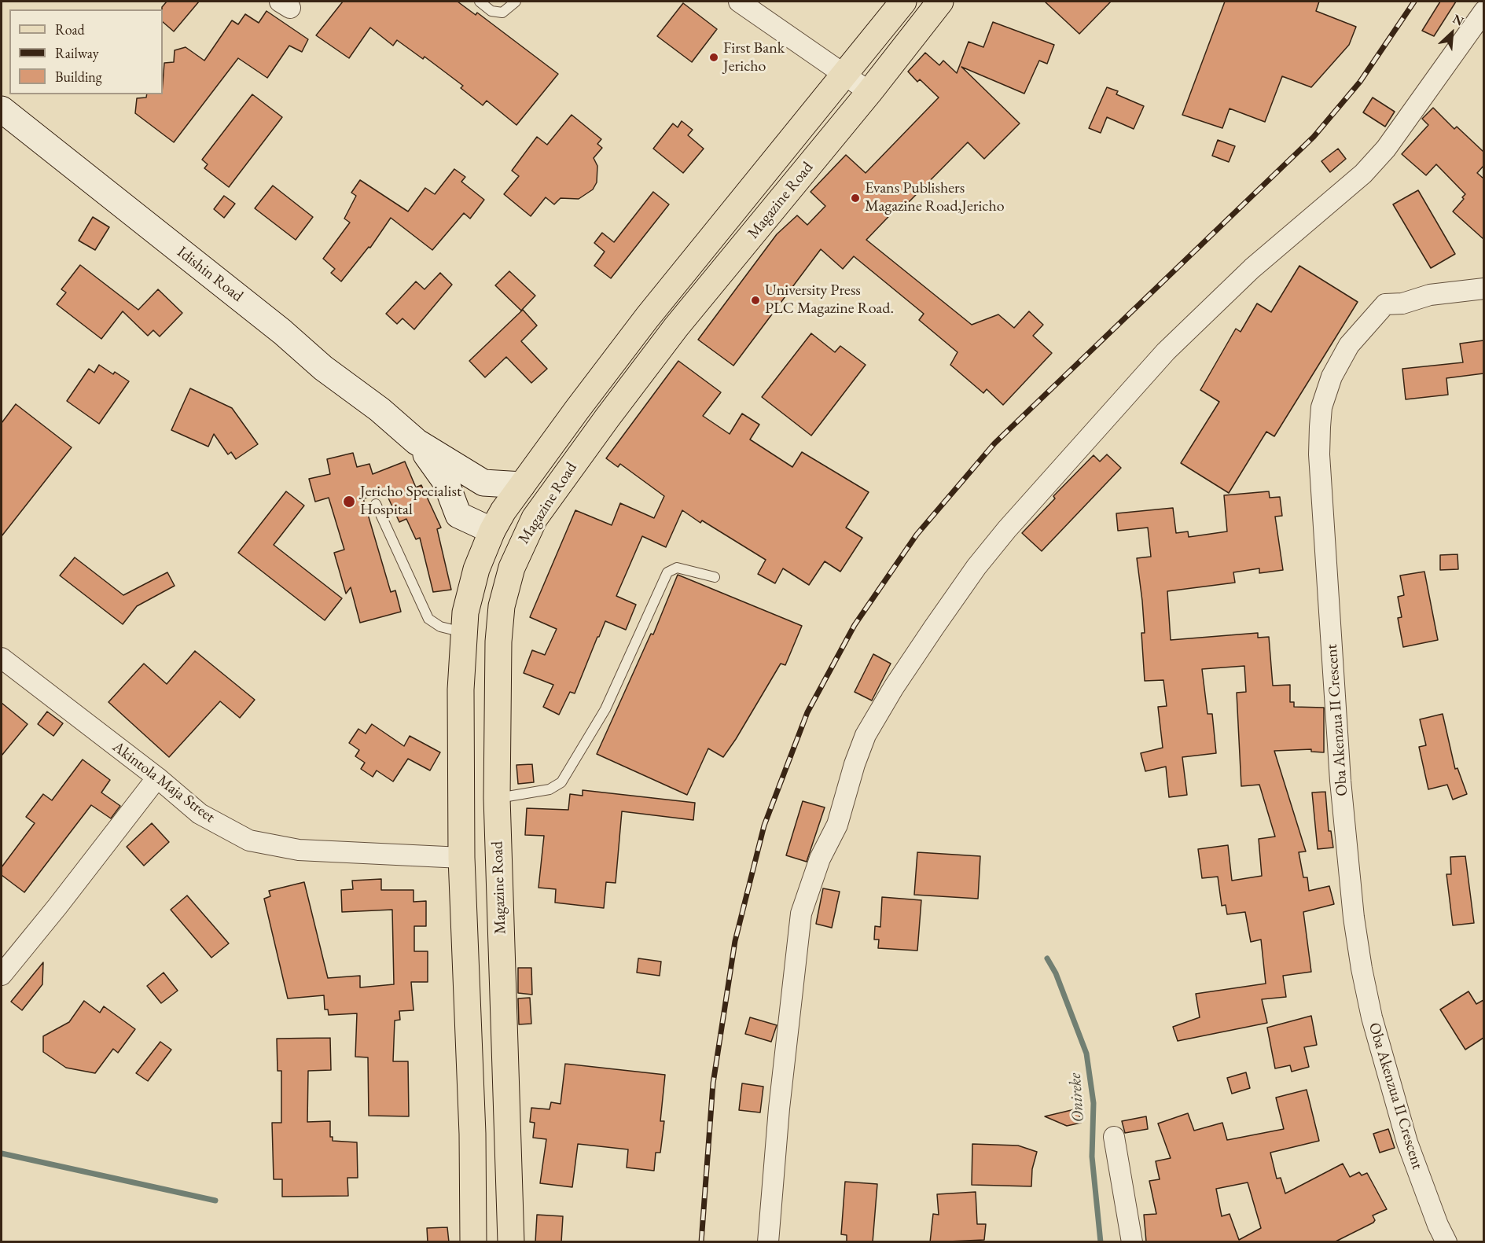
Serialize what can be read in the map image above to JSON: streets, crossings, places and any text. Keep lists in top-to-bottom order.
{
  "streets": {
    "main road": ["Magazine Road"],
    "street": ["Idishin Road", "Oba Akenzua II Crescent", "Akintola Maja Street"]
  },
  "crossings": [
    ["Magazine Road", "Akintola Maja Street"]
  ],
  "water": ["Onireke"],
  "places": [
    "First Bank Jericho",
    "Evans Publishers Magazine Road,Jericho",
    "University Press PLC Magazine Road.",
    "Jericho Specialist Hospital"
  ],
  "legend": ["Road", "Railway", "Building"],
  "north": "top right"
}
